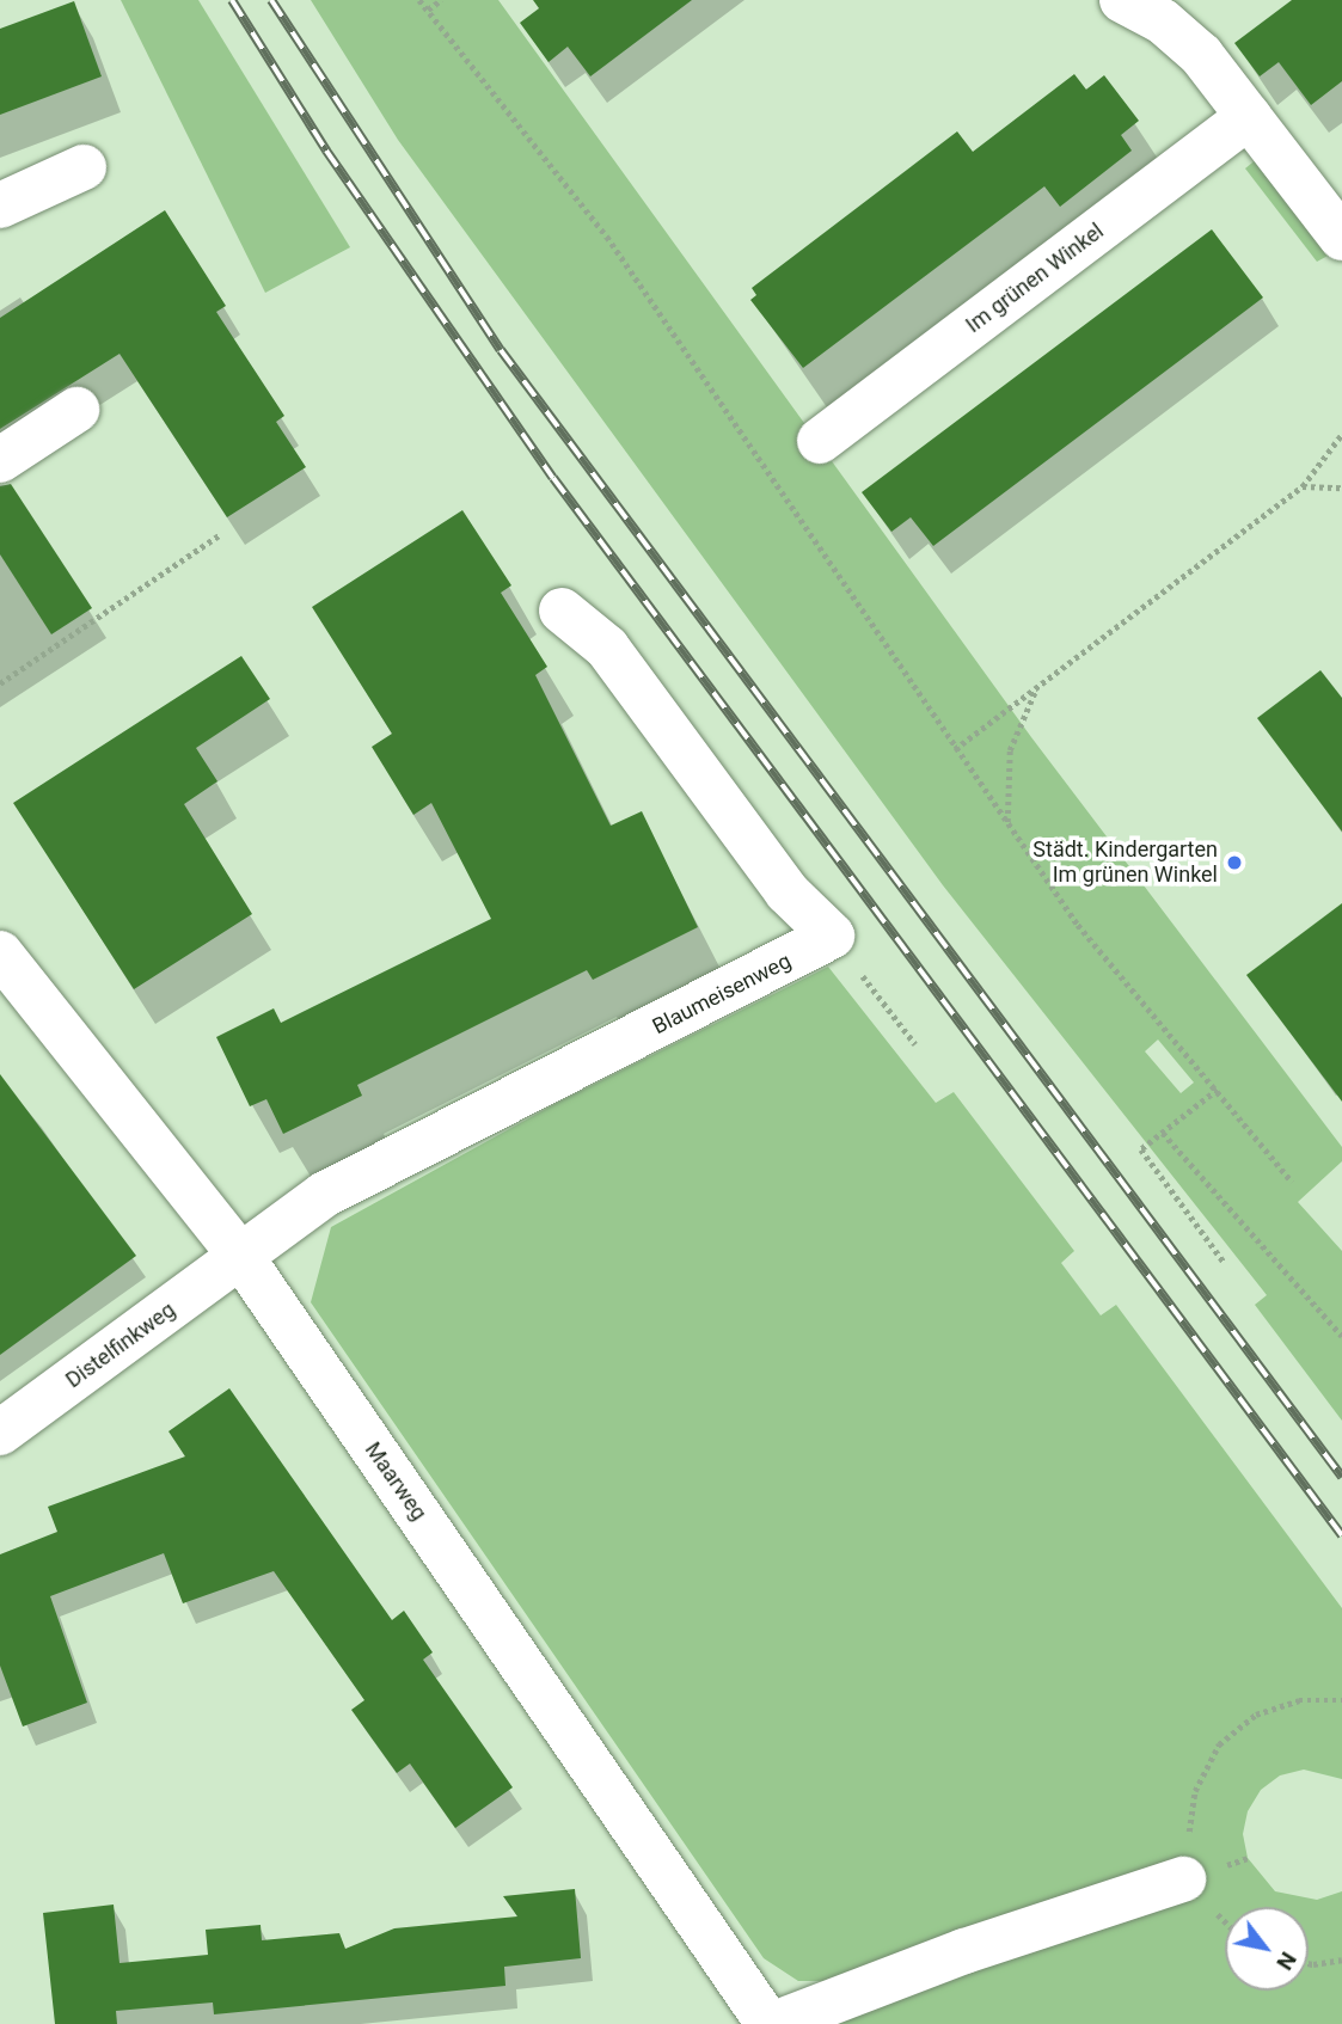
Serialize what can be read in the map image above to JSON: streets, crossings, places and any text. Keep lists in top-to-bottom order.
{
  "streets": {
    "street": [
      "Im grünen Winkel",
      "Blaumeisenweg",
      "Distelfinkweg",
      "Maarweg"
    ]
  },
  "crossings": [
    ["Blaumeisenweg", "Distelfinkweg"],
    ["Blaumeisenweg", "Maarweg"],
    ["Distelfinkweg", "Maarweg"]
  ],
  "places": ["Städt. Kindergarten Im grünen Winkel"],
  "north": "bottom right"
}
